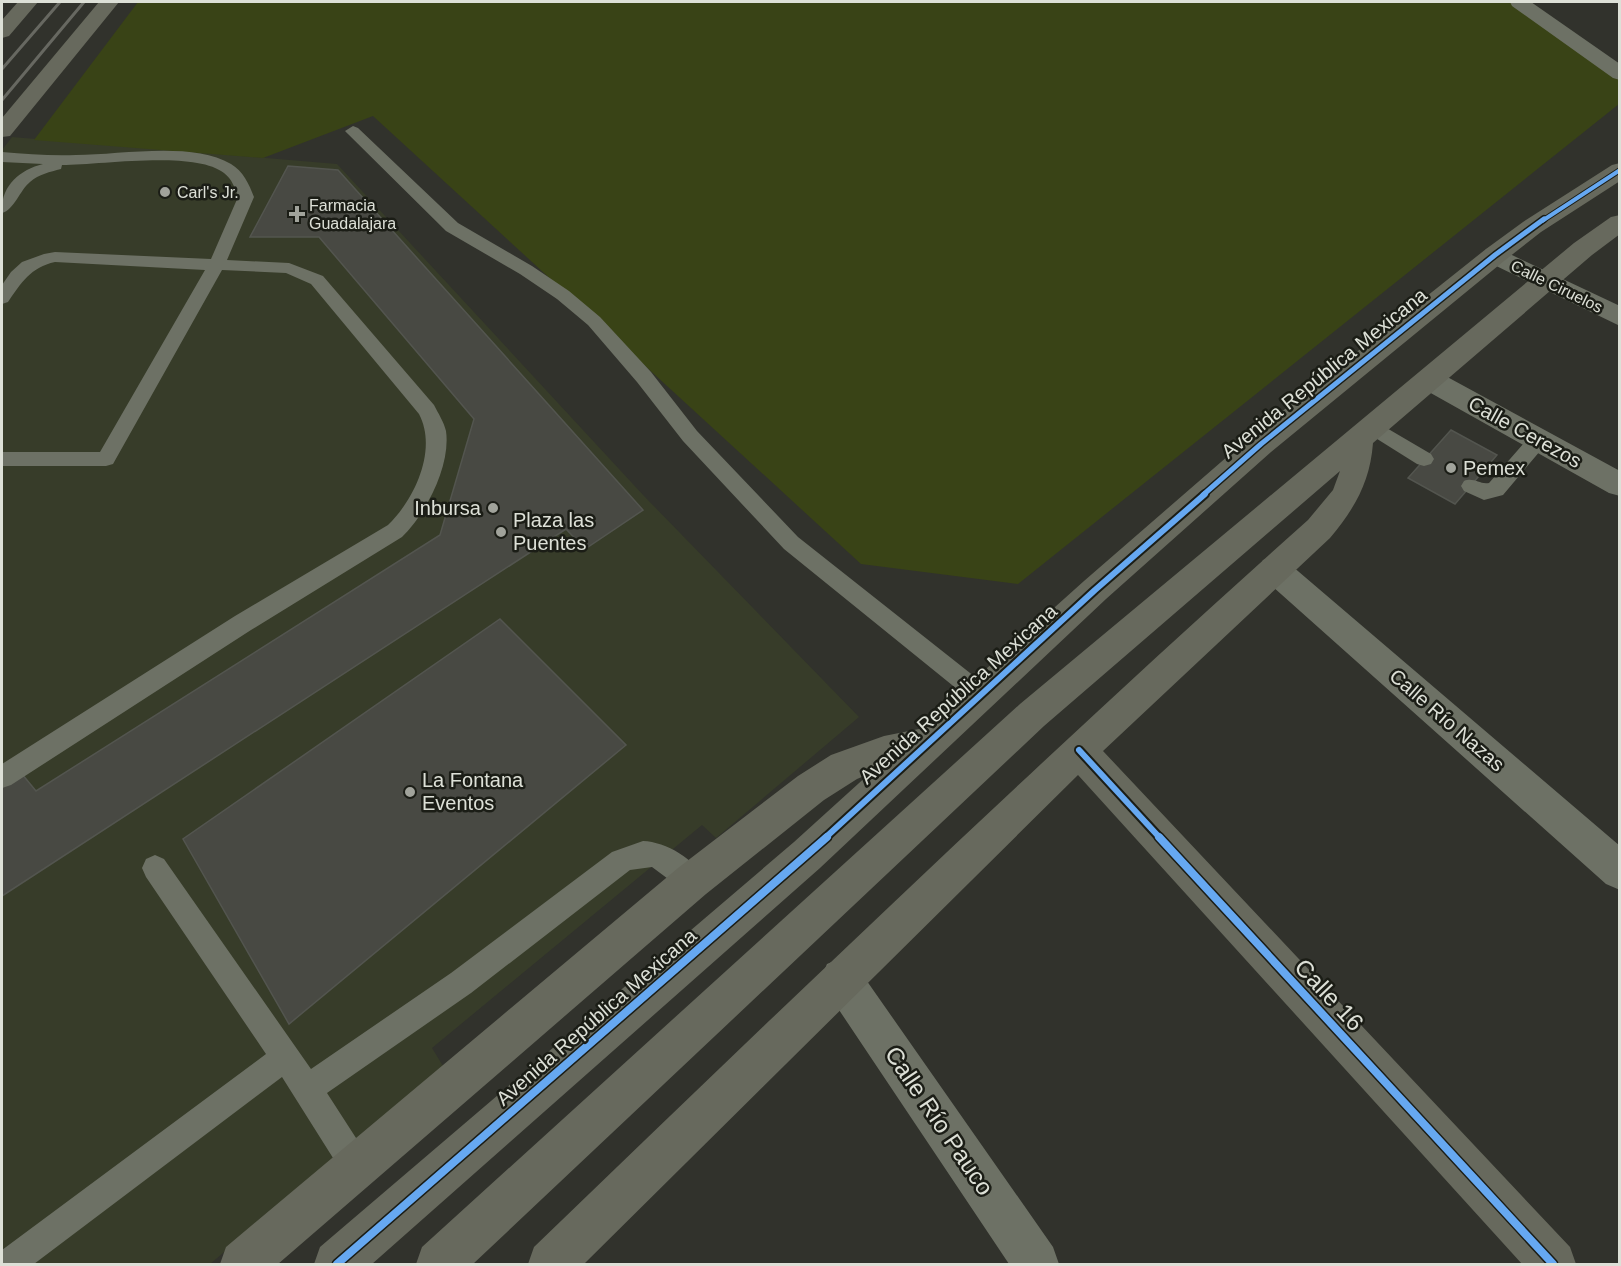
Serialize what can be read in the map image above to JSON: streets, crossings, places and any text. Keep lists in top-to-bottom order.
{
  "streets": {
    "street": [
      "Calle Ciruelos",
      "Avenida República Mexicana",
      "Calle Cerezos",
      "Calle Río Nazas",
      "Calle 16",
      "Calle Río Pauco"
    ]
  },
  "crossings": [
    ["Calle Ciruelos", "Avenida República Mexicana"]
  ],
  "places": {
    "other": [
      "Carl's Jr.",
      "Pemex",
      "Inbursa",
      "Plaza las Puentes",
      "La Fontana Eventos"
    ],
    "health": ["Farmacia Guadalajara"]
  }
}
